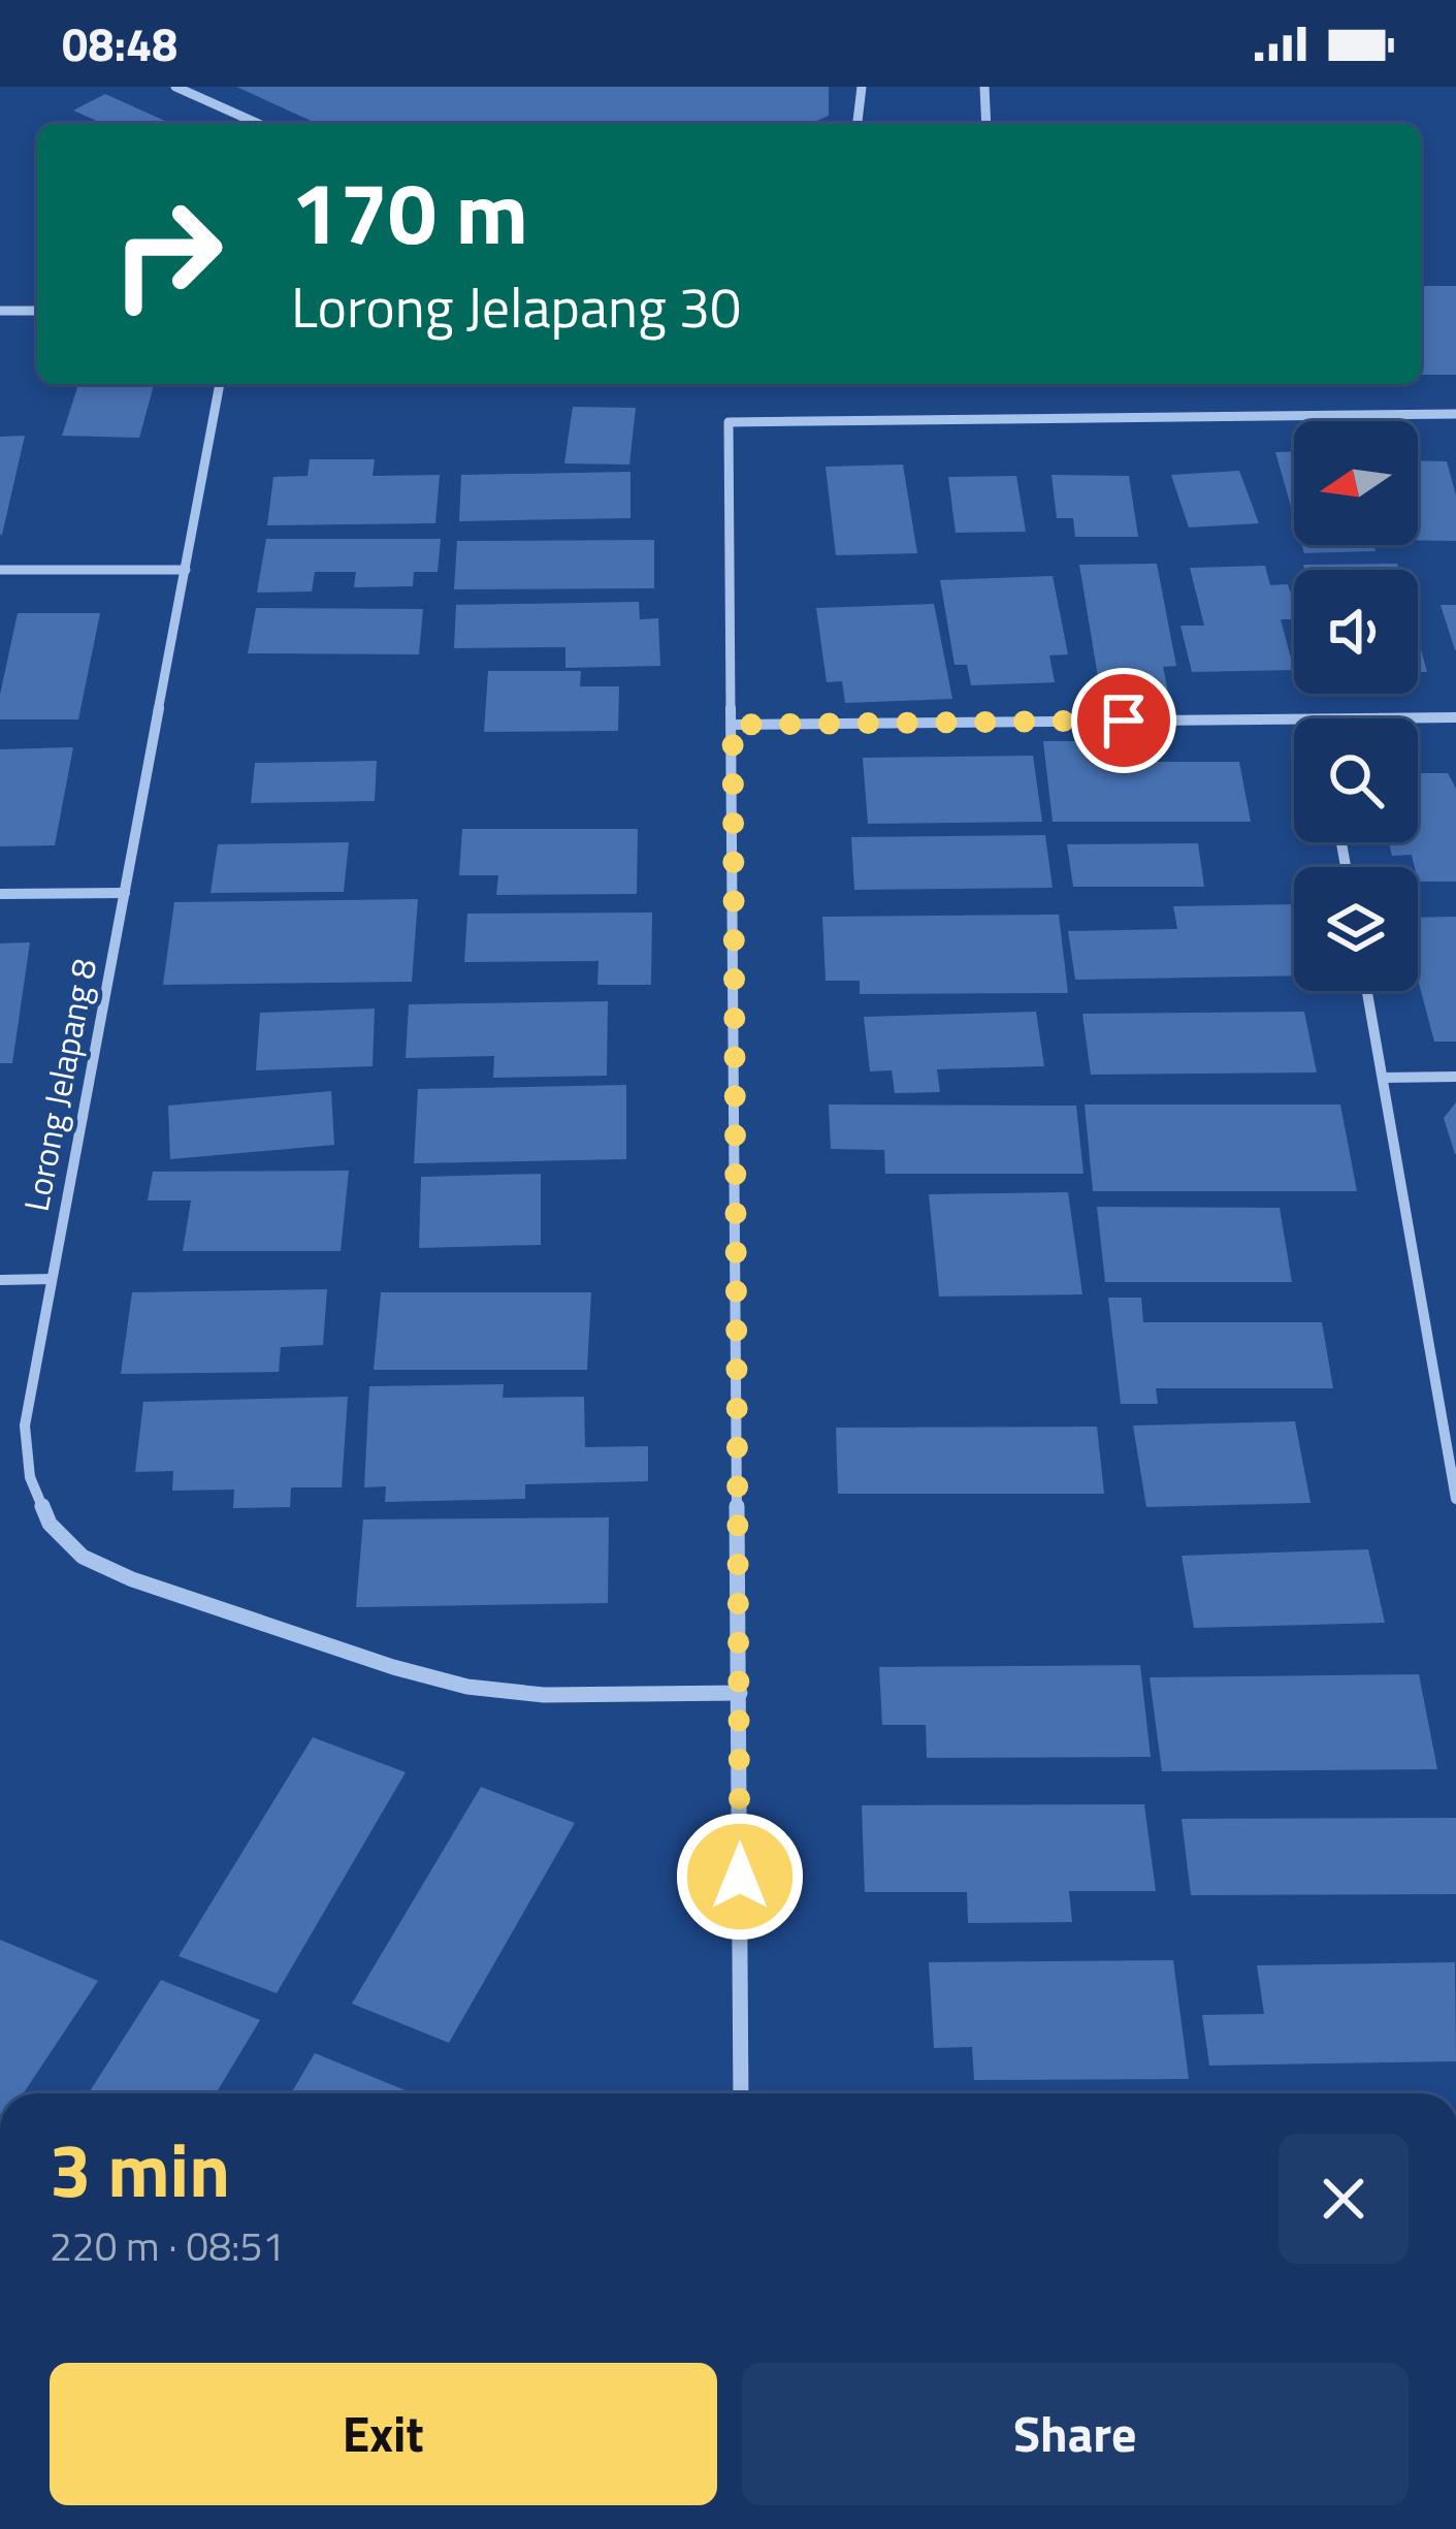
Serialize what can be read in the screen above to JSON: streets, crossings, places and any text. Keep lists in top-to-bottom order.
{
  "streets": {
    "street": ["Lorong Jelapang 8"]
  },
  "north": "left",
  "page": {
    "status": "08:48",
    "turn": ["170 m", "Lorong Jelapang 30"],
    "heading": ["3 min", "220 m · 08:51"],
    "buttons": ["Exit", "Share"]
  }
}
